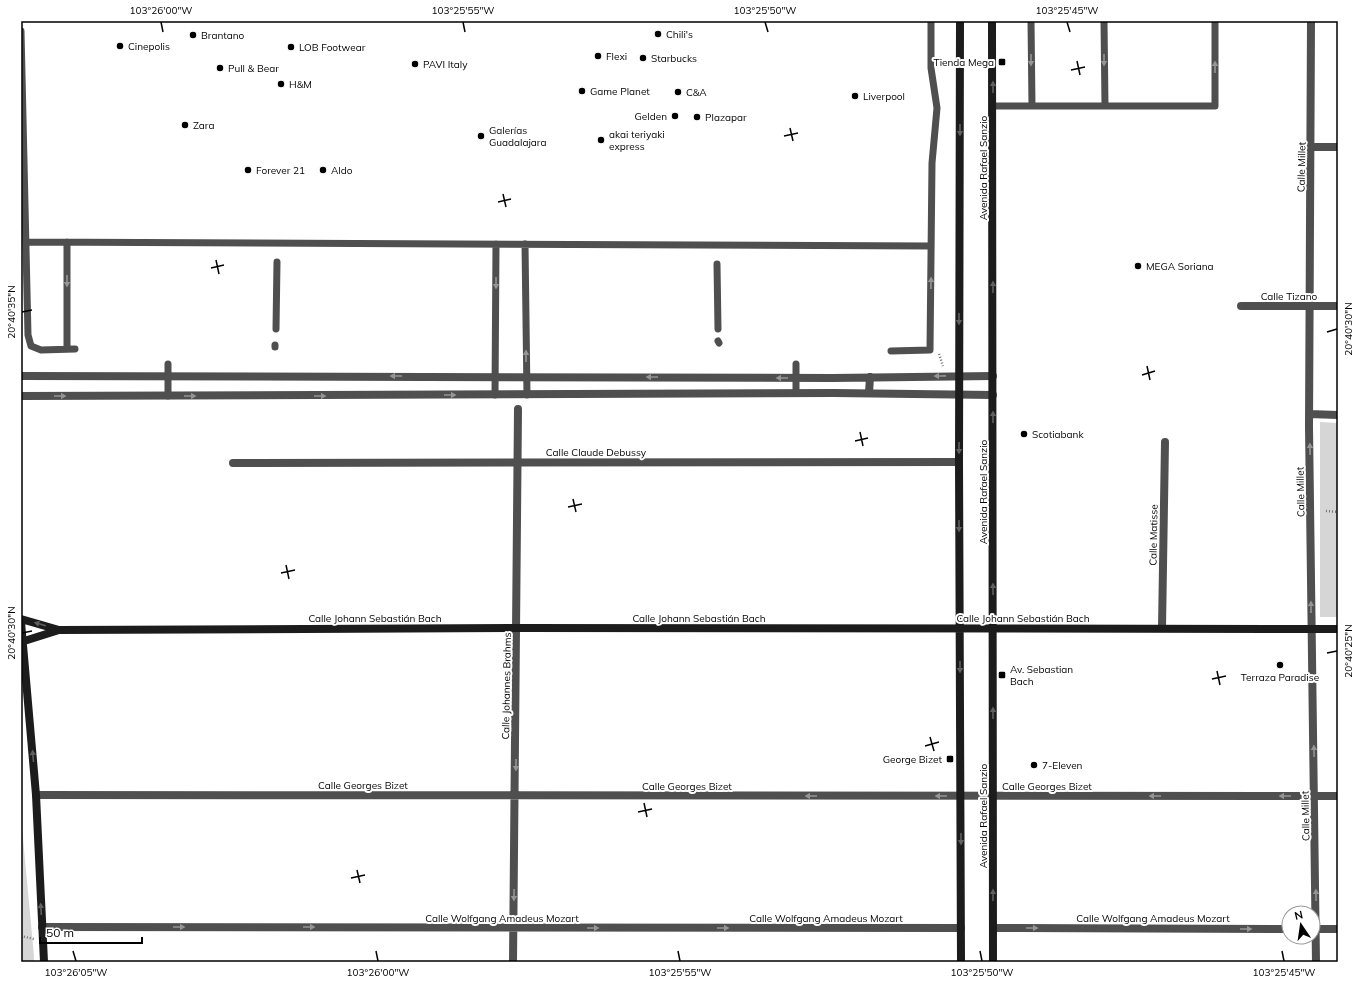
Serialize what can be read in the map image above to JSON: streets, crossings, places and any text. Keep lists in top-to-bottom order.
{
  "streets": {
    "main road": ["Avenida Rafael Sanzio", "Calle Johann Sebastián Bach"],
    "street": [
      "Calle Millet",
      "Calle Tizano",
      "Calle Claude Debussy",
      "Calle Matisse",
      "Calle Johannes Brahms",
      "Calle Georges Bizet",
      "Calle Wolfgang Amadeus Mozart"
    ]
  },
  "crossings": [
    ["Calle Millet", "Calle Tizano"],
    ["Calle Millet", "Calle Johann Sebastián Bach"],
    ["Calle Millet", "Calle Georges Bizet"],
    ["Avenida Rafael Sanzio", "Calle Johann Sebastián Bach"],
    ["Avenida Rafael Sanzio", "Calle Georges Bizet"],
    ["Avenida Rafael Sanzio", "Calle Wolfgang Amadeus Mozart"],
    ["Calle Claude Debussy", "Calle Johannes Brahms"],
    ["Calle Matisse", "Calle Johann Sebastián Bach"],
    ["Calle Johann Sebastián Bach", "Calle Johannes Brahms"],
    ["Calle Johannes Brahms", "Calle Georges Bizet"],
    ["Calle Johannes Brahms", "Calle Wolfgang Amadeus Mozart"]
  ],
  "one_way": [
    "Calle Millet",
    "Calle Johannes Brahms",
    "Calle Georges Bizet",
    "Calle Wolfgang Amadeus Mozart"
  ],
  "places": {
    "other": [
      "Chili's",
      "Brantano",
      "Cinepolis",
      "LOB Footwear",
      "Flexi",
      "Starbucks",
      "PAVI Italy",
      "Pull & Bear",
      "H&M",
      "Game Planet",
      "C&A",
      "Liverpool",
      "Gelden",
      "Plazapar",
      "Zara",
      "Galerías Guadalajara",
      "akai teriyaki express",
      "Forever 21",
      "Aldo",
      "MEGA Soriana",
      "Scotiabank",
      "Terraza Paradise",
      "7-Eleven"
    ],
    "transit": ["Tienda Mega", "Av. Sebastian Bach", "George Bizet"]
  },
  "scale_bar": "50 m",
  "north": "top",
  "coordinates": [
    "103°26'00\"W",
    "103°25'55\"W",
    "103°25'50\"W",
    "103°25'45\"W",
    "20°40'35\"N",
    "20°40'30\"N",
    "20°40'25\"N",
    "103°26'05\"W"
  ]
}
